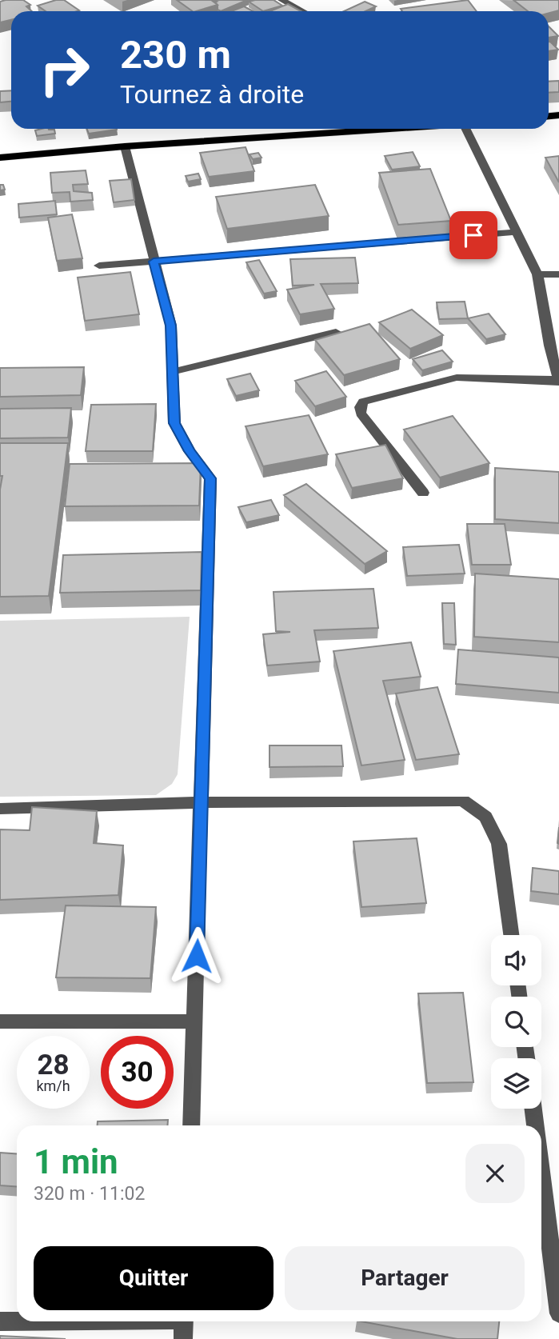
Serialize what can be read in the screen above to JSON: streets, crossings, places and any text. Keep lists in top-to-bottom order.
{
  "page": {
    "turn": ["230 m", "Tournez à droite"],
    "speed": "28 km/h",
    "limit": "30",
    "heading": ["1 min", "320 m · 11:02"],
    "buttons": ["Quitter", "Partager"]
  }
}
